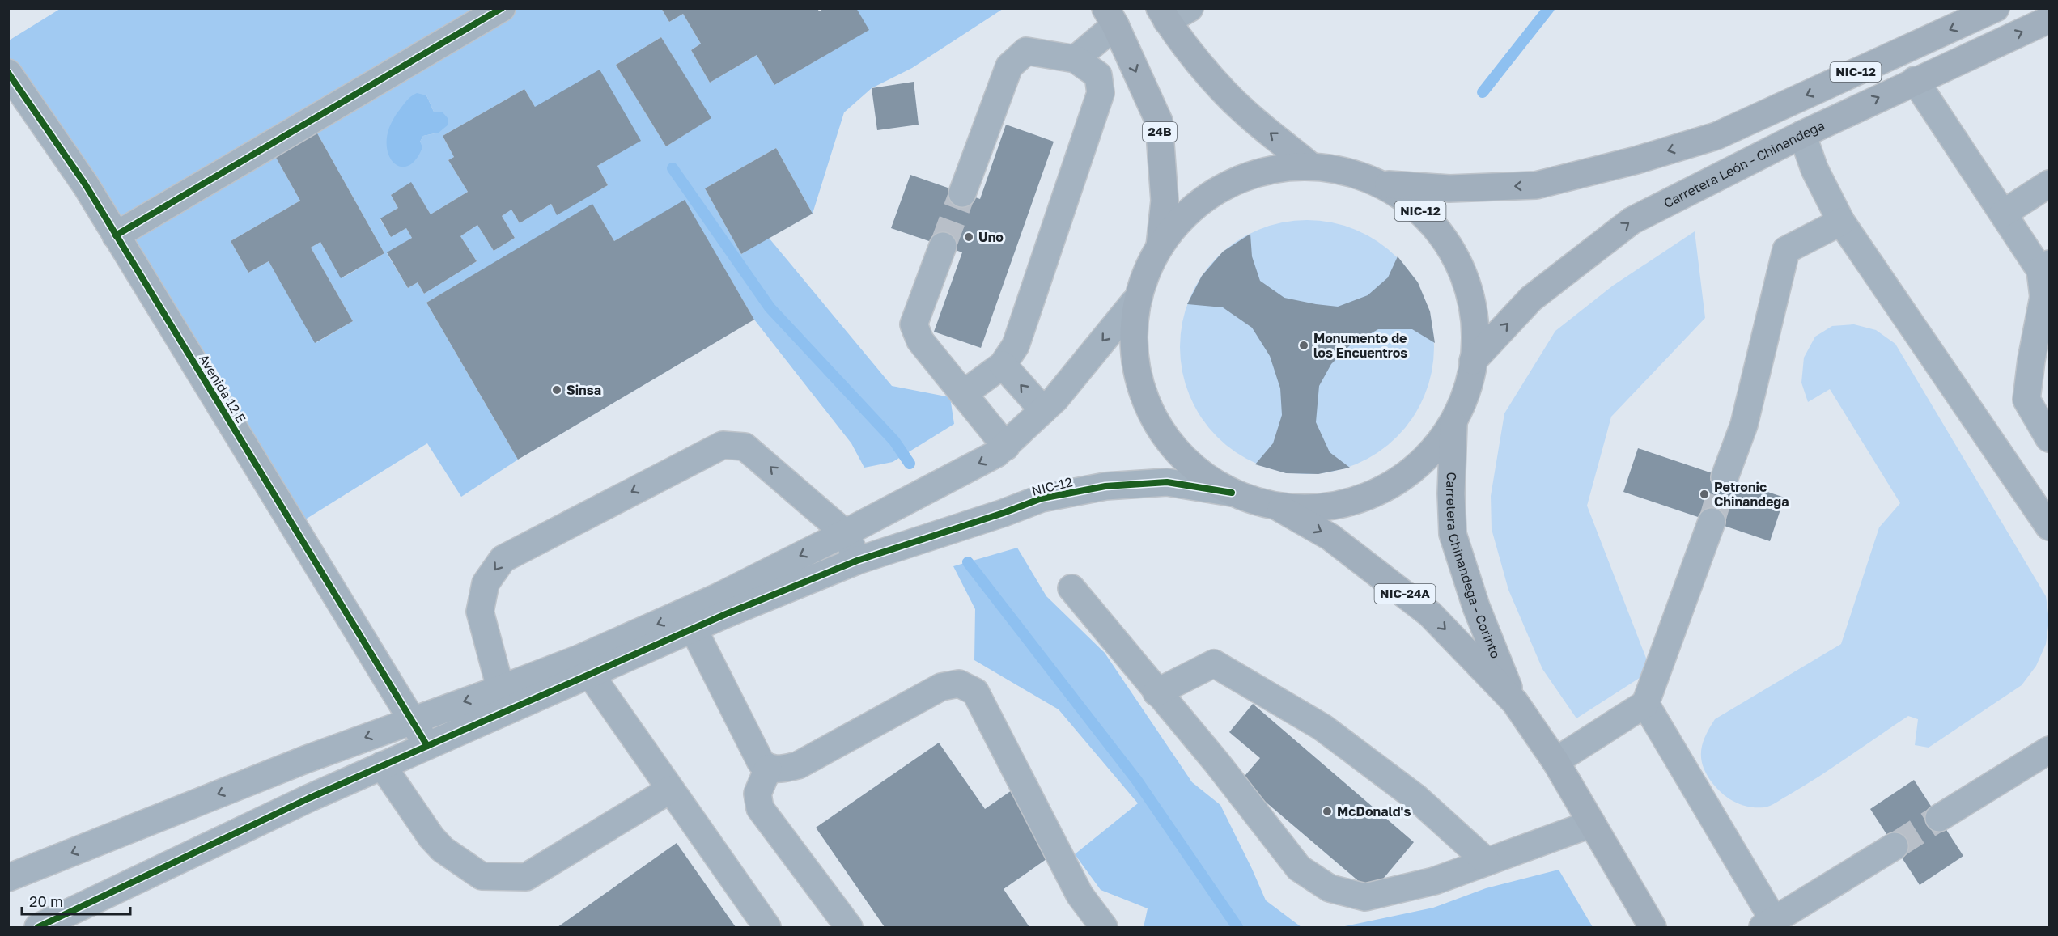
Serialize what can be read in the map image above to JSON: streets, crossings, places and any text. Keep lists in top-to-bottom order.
{
  "streets": {
    "highway": [
      "NIC-12",
      "24B",
      "Carretera León - Chinandega",
      "Carretera Chinandega - Corinto",
      "NIC-24A"
    ],
    "street": ["Avenida 12 E"]
  },
  "crossings": [
    ["NIC-12", "24B"],
    ["NIC-12", "Carretera León - Chinandega"],
    ["NIC-12", "Carretera Chinandega - Corinto"]
  ],
  "one_way": ["Carretera Chinandega - Corinto"],
  "places": [
    "Uno",
    "Monumento de los Encuentros",
    "Sinsa",
    "Petronic Chinandega",
    "McDonald's"
  ],
  "scale_bar": "20 m"
}
